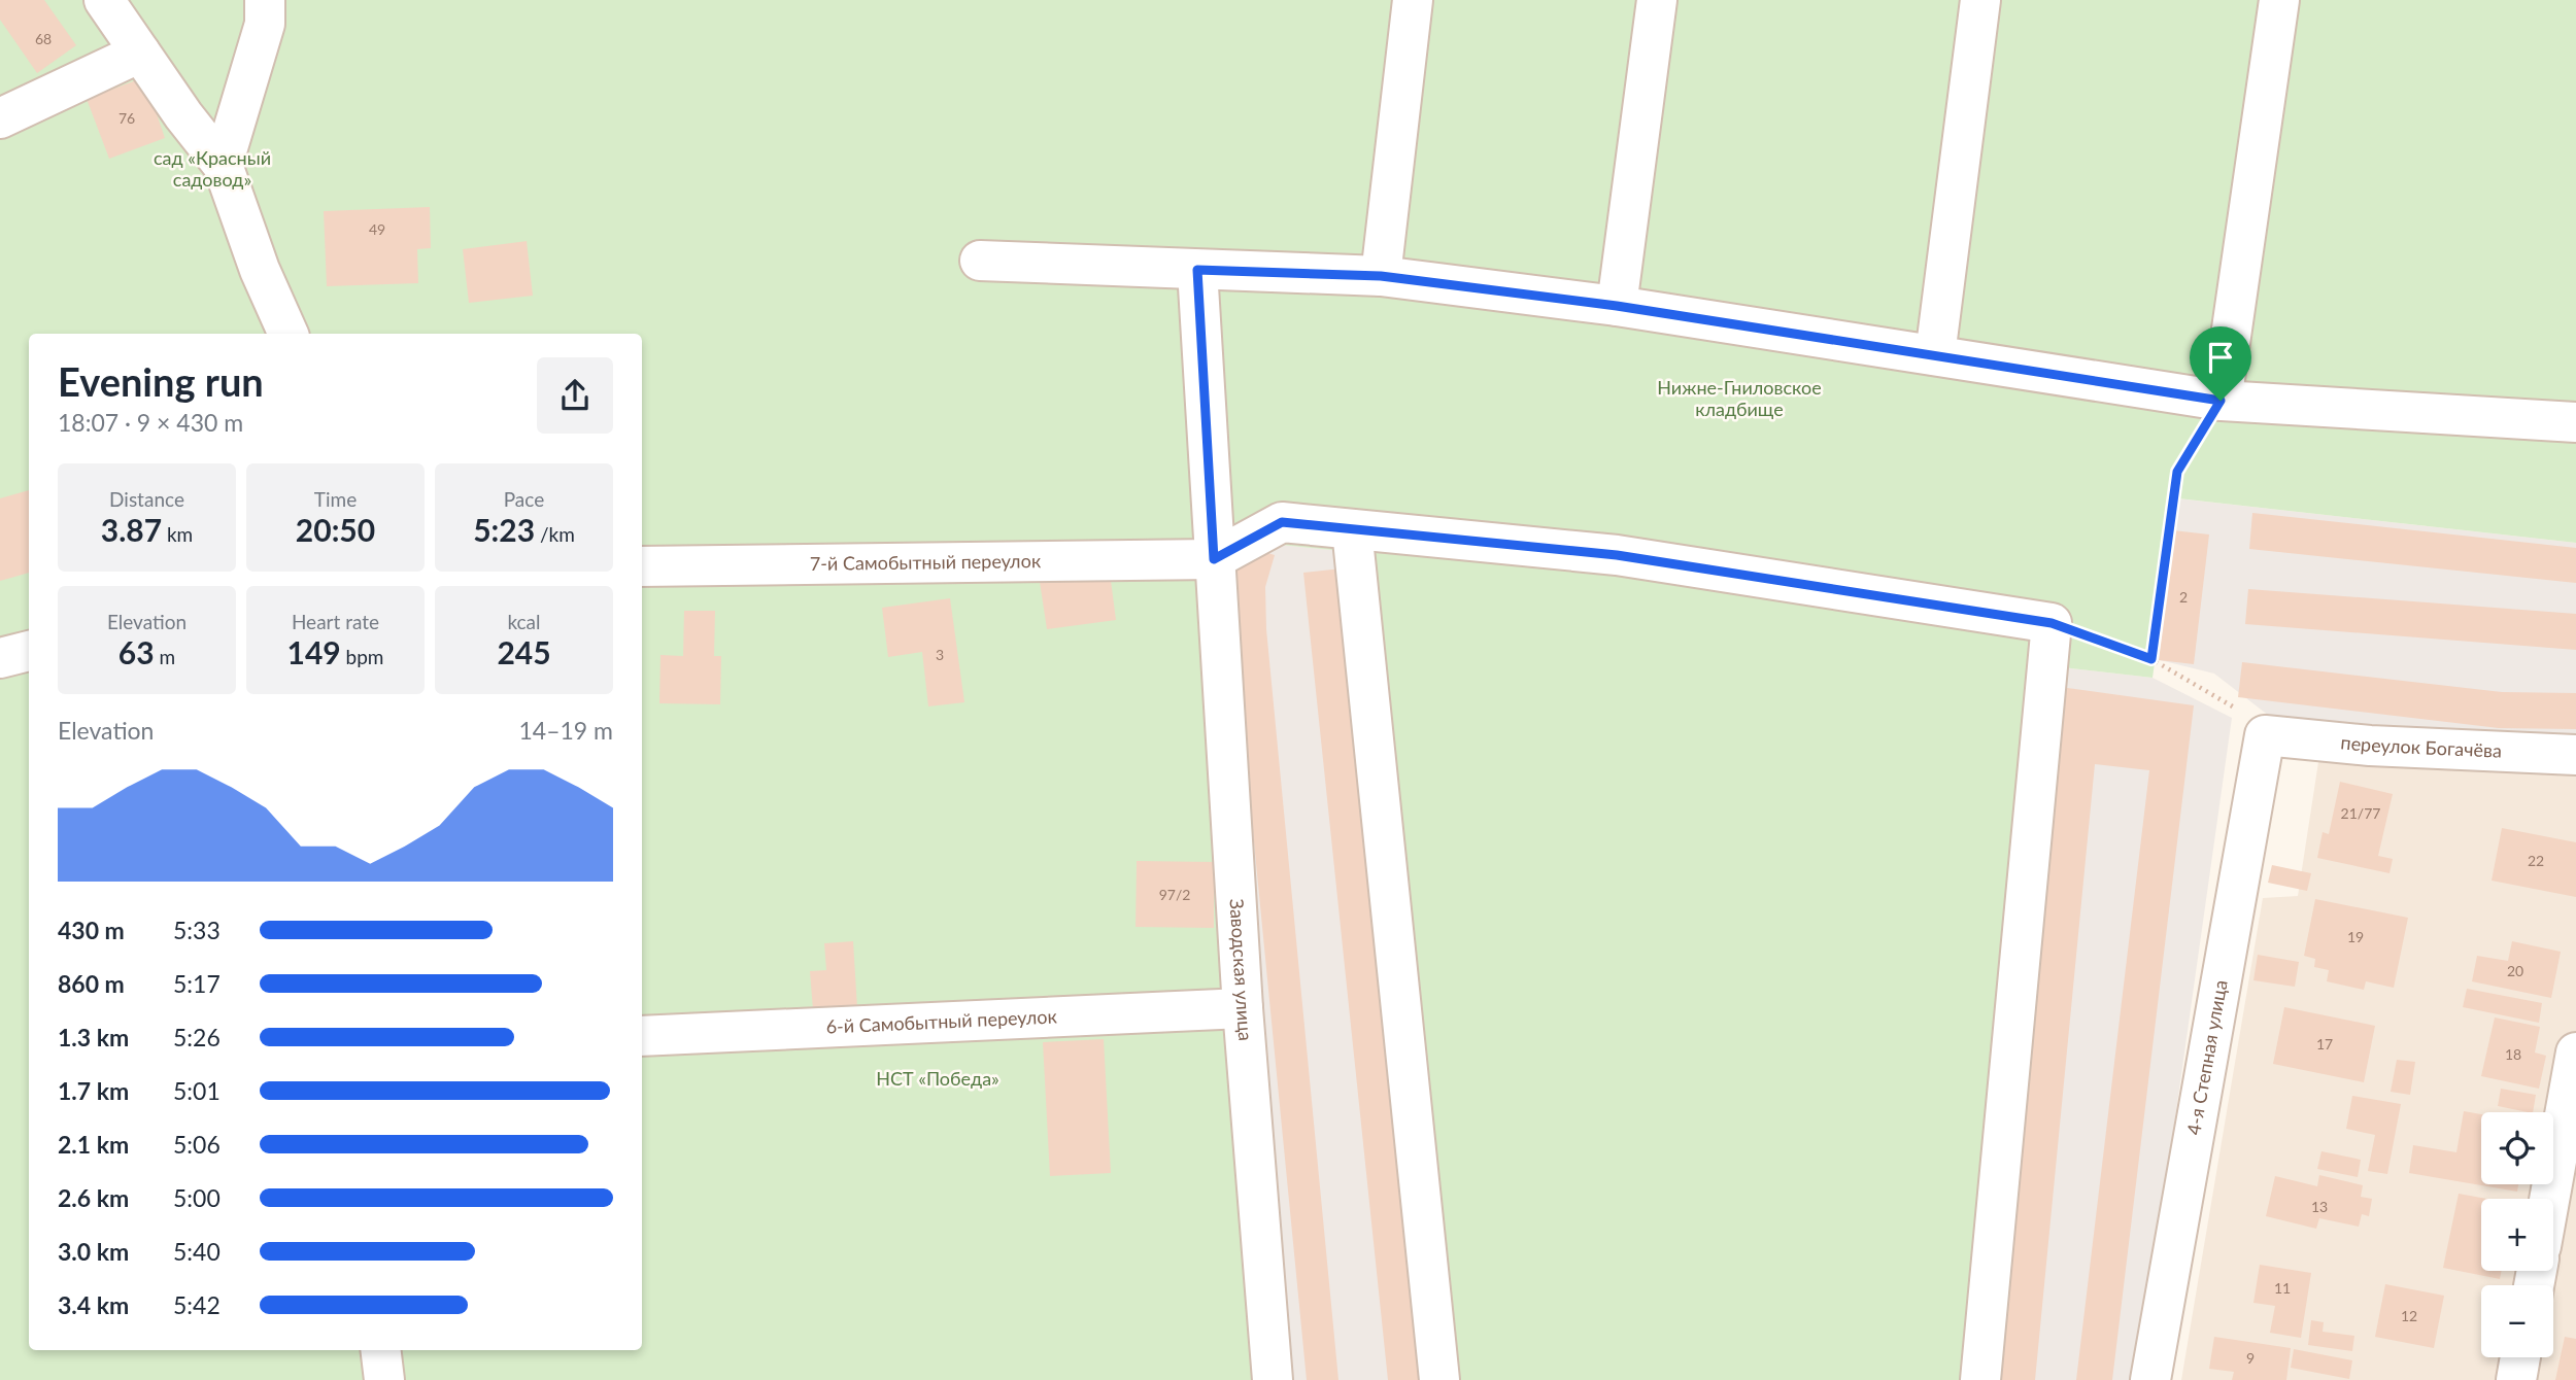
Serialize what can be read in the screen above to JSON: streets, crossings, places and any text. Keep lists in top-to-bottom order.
{
  "streets": {
    "street": [
      "7-й Самобытный переулок",
      "переулок Богачёва",
      "Заводская улица",
      "6-й Самобытный переулок",
      "4-я Степная улица"
    ]
  },
  "crossings": [
    ["7-й Самобытный переулок", "Заводская улица"],
    ["переулок Богачёва", "4-я Степная улица"],
    ["Заводская улица", "6-й Самобытный переулок"]
  ],
  "parks": ["сад «Красный садовод»", "Нижне-Гниловское кладбище", "НСТ «Победа»"],
  "house_numbers": [
    "68",
    "76",
    "49",
    "2",
    "3",
    "21/77",
    "22",
    "97/2",
    "19",
    "20",
    "17",
    "18",
    "13",
    "11",
    "12",
    "9"
  ],
  "page": {
    "heading": ["Evening run", "18:07 · 9 × 430 m"],
    "stats": [
      ["Distance", "3.87 km"],
      ["Time", "20:50"],
      ["Pace", "5:23 /km"],
      ["Elevation", "63 m"],
      ["Heart rate", "149 bpm"],
      ["kcal", "245"]
    ],
    "chart": ["Elevation", "14–19 m"],
    "list": [
      {
        "name": "430 m",
        "note": "5:33"
      },
      {
        "name": "860 m",
        "note": "5:17"
      },
      {
        "name": "1.3 km",
        "note": "5:26"
      },
      {
        "name": "1.7 km",
        "note": "5:01"
      },
      {
        "name": "2.1 km",
        "note": "5:06"
      },
      {
        "name": "2.6 km",
        "note": "5:00"
      },
      {
        "name": "3.0 km",
        "note": "5:40"
      },
      {
        "name": "3.4 km",
        "note": "5:42"
      }
    ],
    "map_buttons": ["+", "−"]
  }
}
